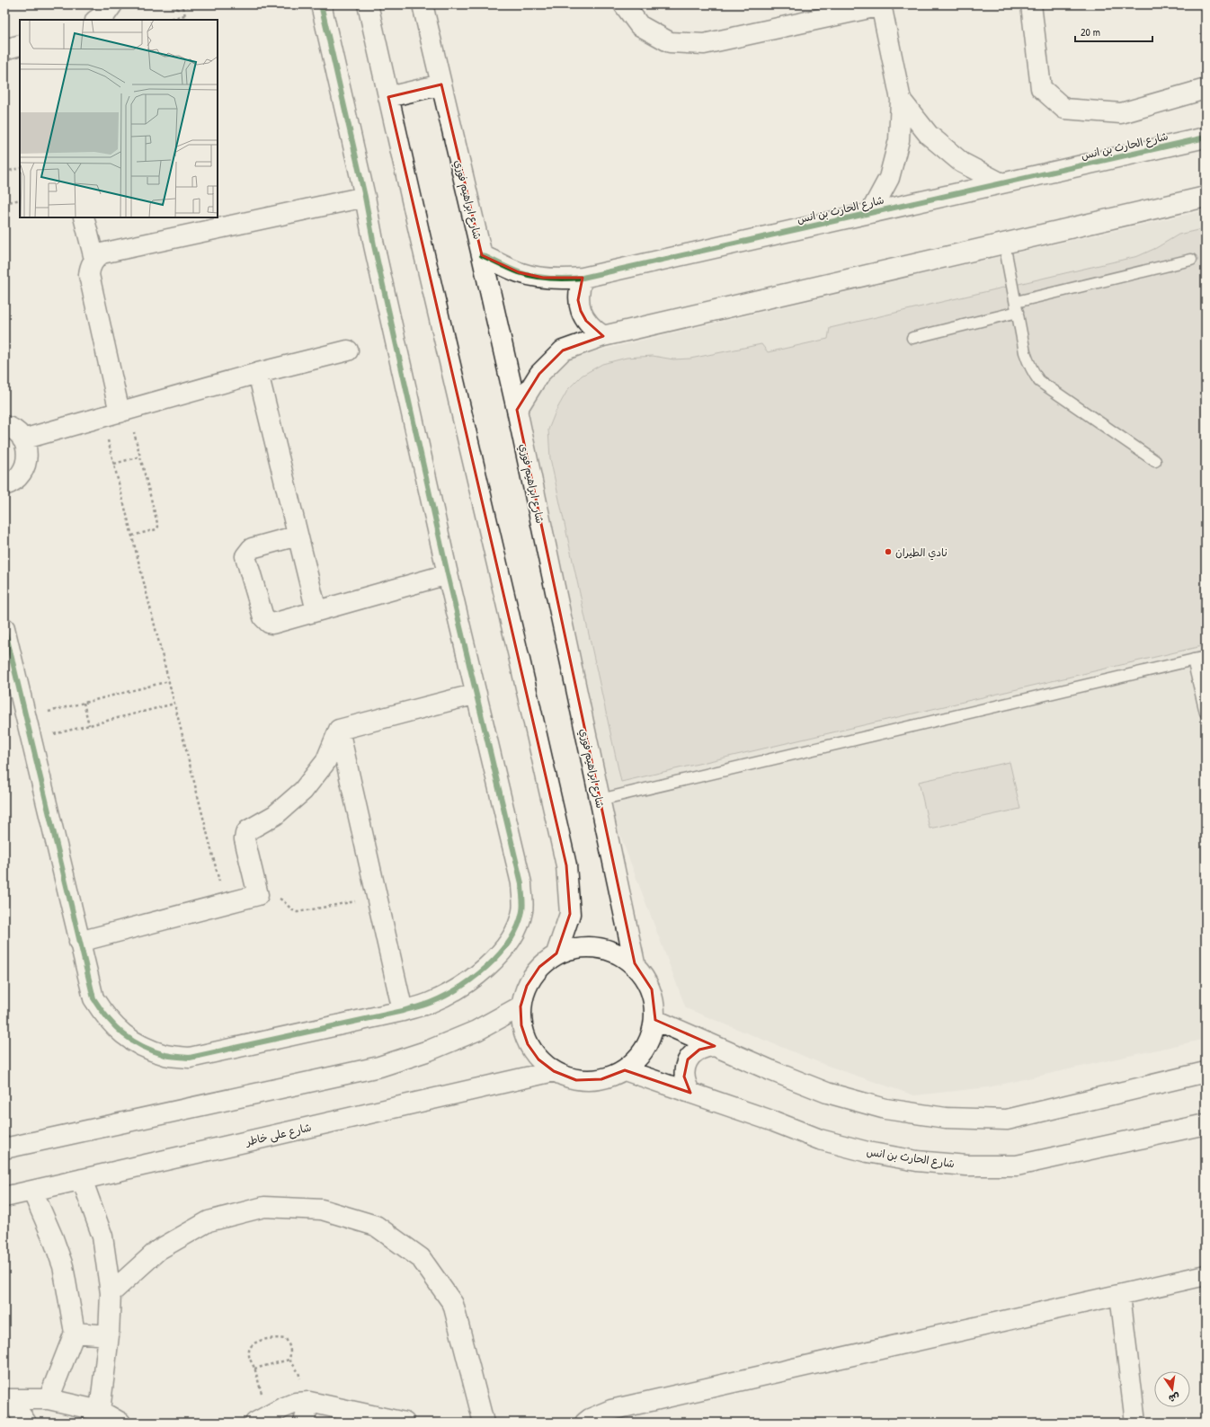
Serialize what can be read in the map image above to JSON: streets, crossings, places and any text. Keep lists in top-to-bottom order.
{
  "streets": {
    "street": ["شارع الحارث بن انس", "شارع ابراهيم فوزي", "شارع على خاطر"]
  },
  "crossings": [
    ["شارع الحارث بن انس", "شارع ابراهيم فوزي"]
  ],
  "places": ["نادي الطيران"],
  "scale_bar": "20 m",
  "north": "bottom"
}
